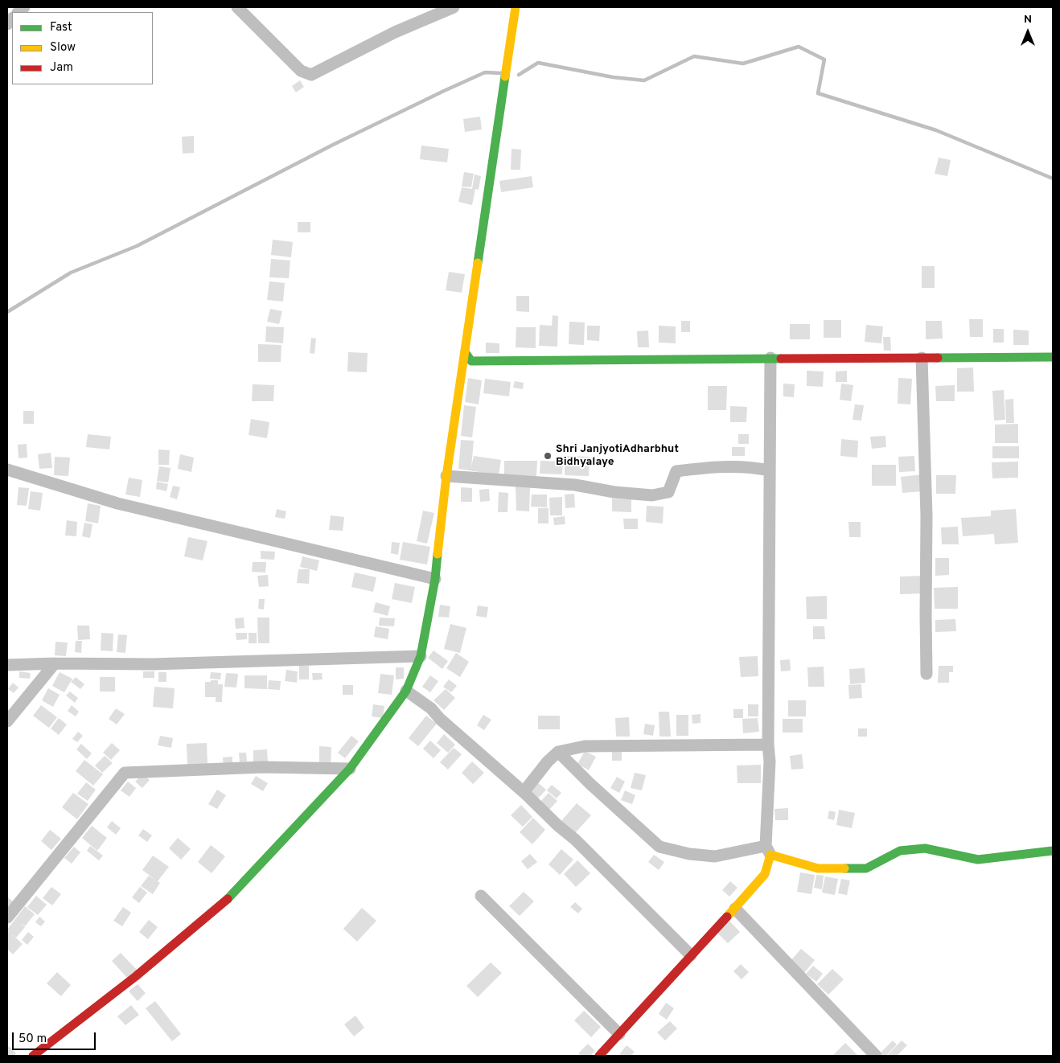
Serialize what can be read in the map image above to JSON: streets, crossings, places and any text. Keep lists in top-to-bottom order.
{
  "places": ["Shri JanjyotiAdharbhut Bidhyalaye"],
  "legend": ["Fast", "Slow", "Jam"],
  "scale_bar": "50 m",
  "north": "top"
}
